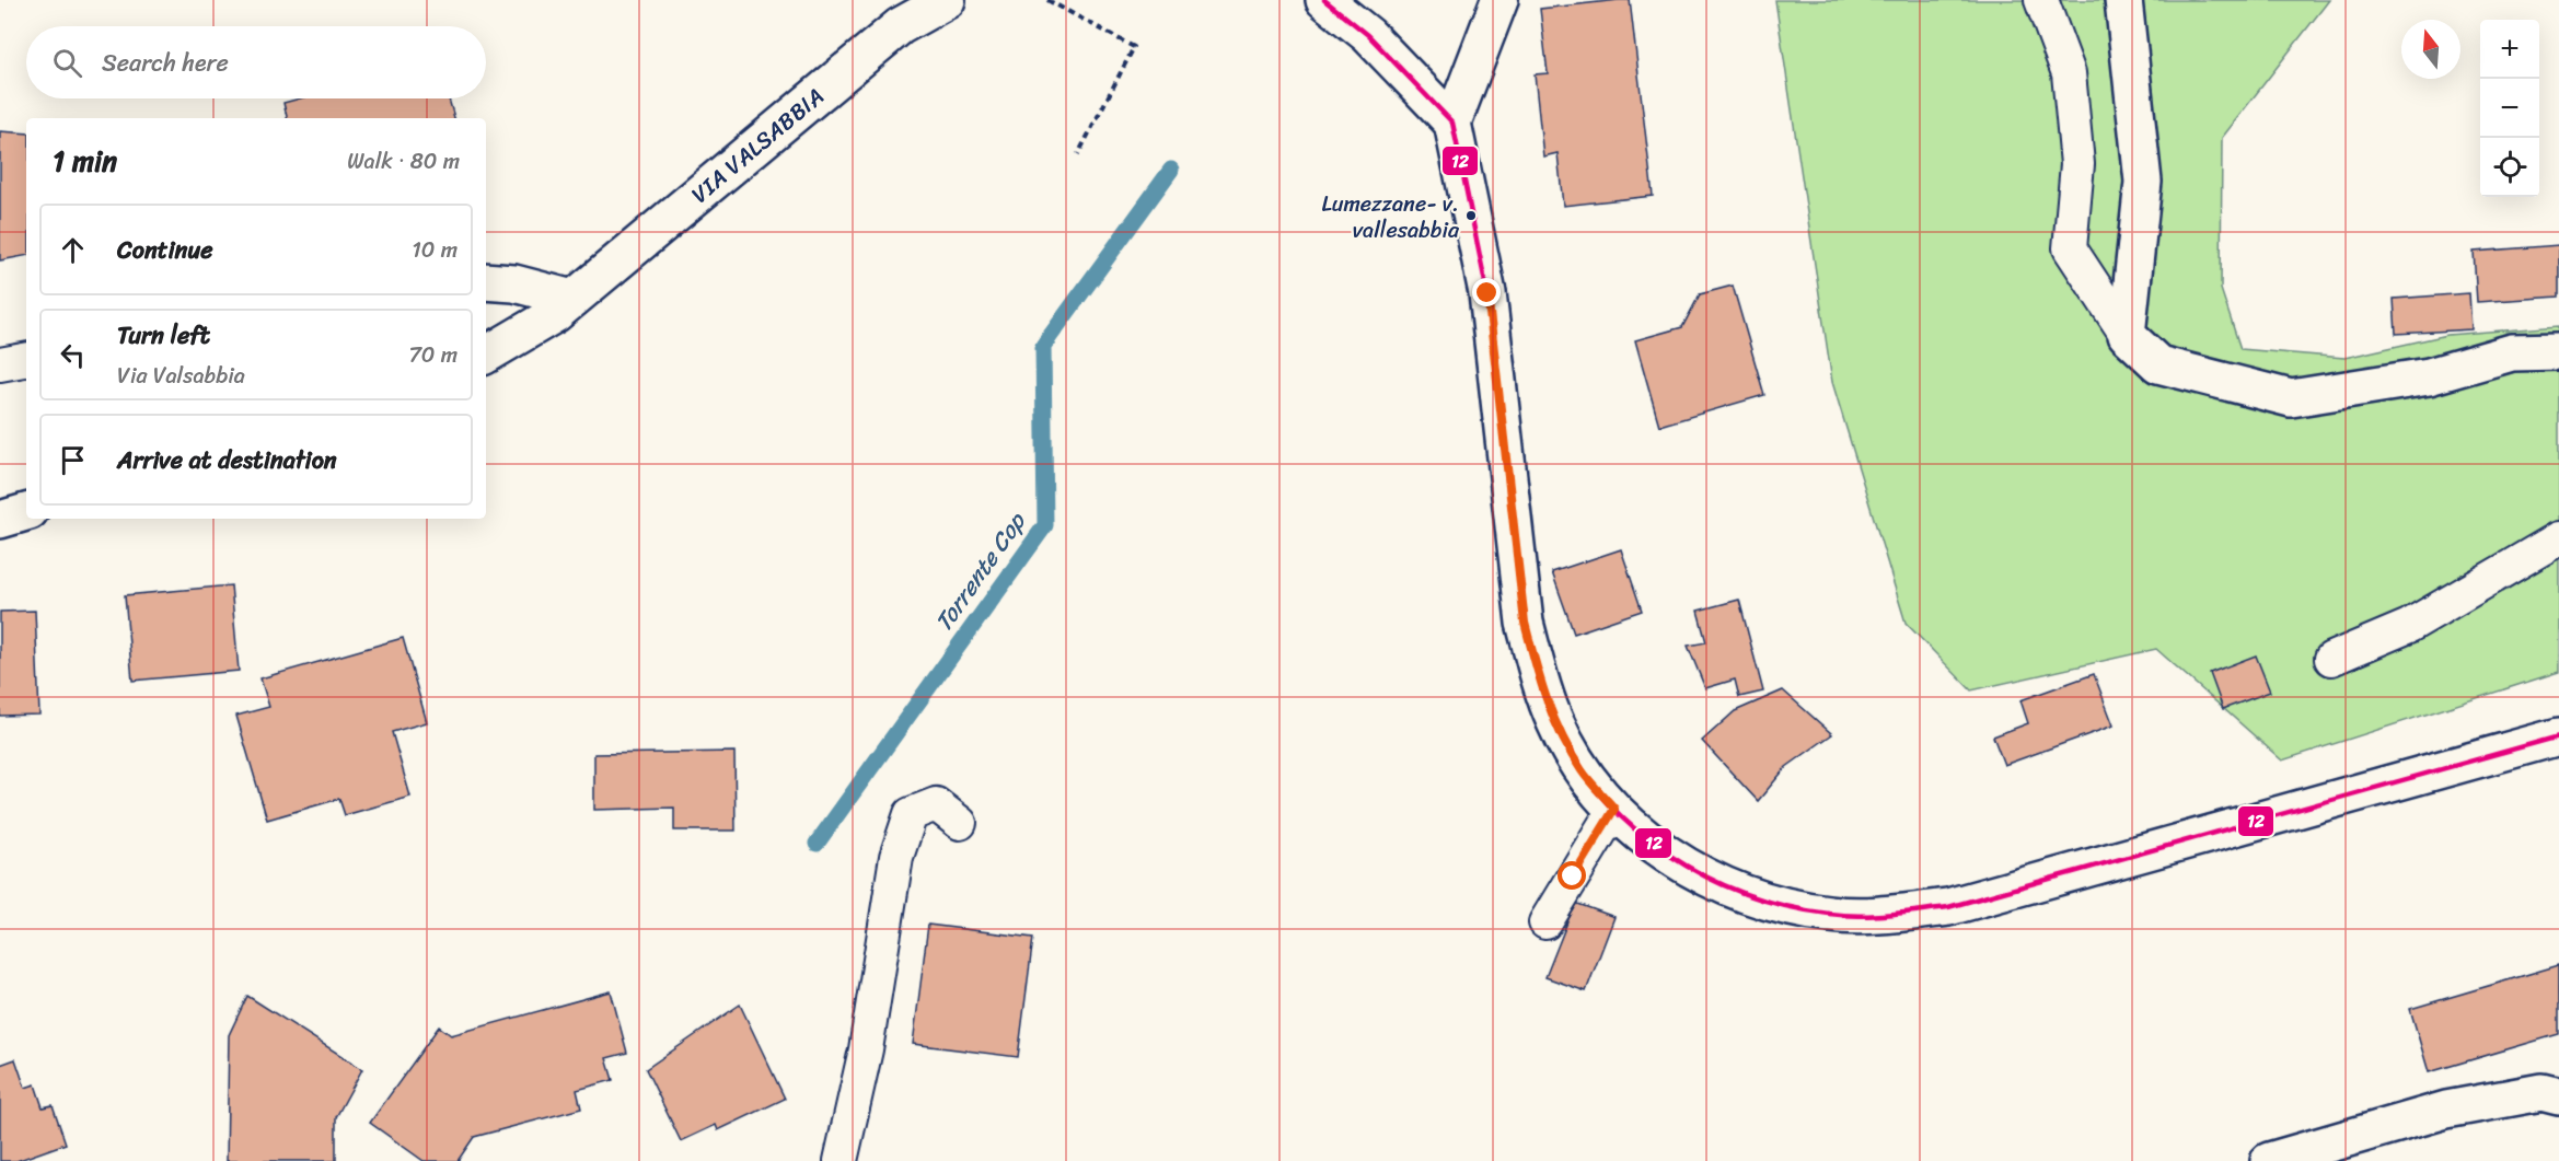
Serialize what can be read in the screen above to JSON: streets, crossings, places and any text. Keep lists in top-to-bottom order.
{
  "streets": {
    "main road": ["VIA VALSABBIA"]
  },
  "water": ["Torrente Cop"],
  "places": ["Lumezzane- v. vallesabbia"],
  "lines": ["transit line 12"],
  "north": "top",
  "page": {
    "map_buttons": ["+", "−"],
    "search": "Search here",
    "heading": ["1 min", "Walk · 80 m"],
    "list": [
      ["Continue", "10 m"],
      ["Turn left", "Via Valsabbia", "70 m"],
      "Arrive at destination"
    ]
  }
}
